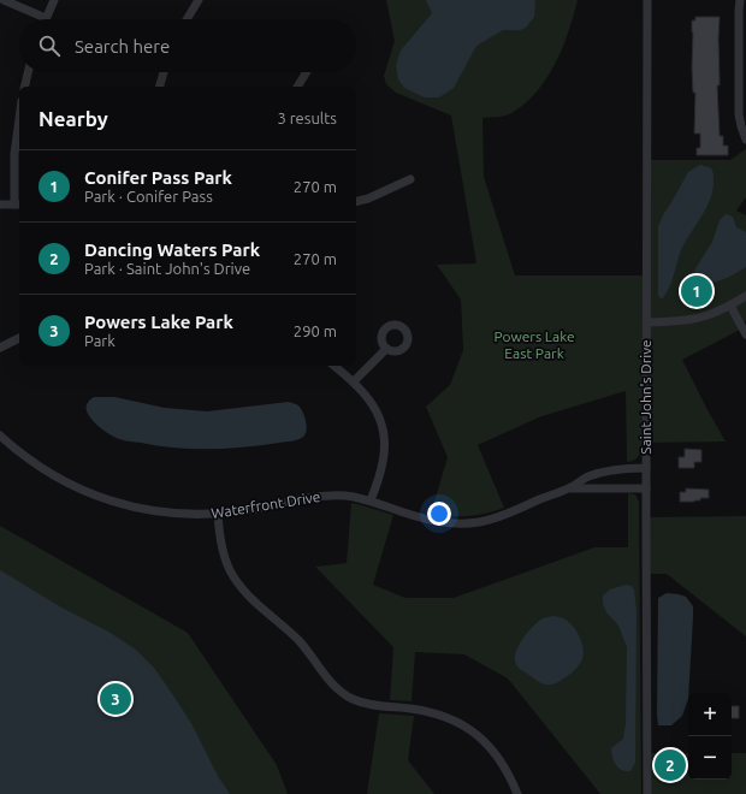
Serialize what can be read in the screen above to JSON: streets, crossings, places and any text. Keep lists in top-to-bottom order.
{
  "streets": {
    "street": ["Saint John's Drive", "Waterfront Drive"]
  },
  "crossings": [
    ["Saint John's Drive", "Waterfront Drive"]
  ],
  "parks": ["Powers Lake East Park"],
  "page": {
    "search": "Search here",
    "heading": ["Nearby", "3 results"],
    "list": [
      {
        "mark": "1",
        "name": "Conifer Pass Park",
        "note": "Park · Conifer Pass",
        "value": "270 m"
      },
      {
        "mark": "2",
        "name": "Dancing Waters Park",
        "note": "Park · Saint John's Drive",
        "value": "270 m"
      },
      {
        "mark": "3",
        "name": "Powers Lake Park",
        "note": "Park",
        "value": "290 m"
      }
    ],
    "pins": ["1", "3", "2"],
    "map_buttons": ["+", "−"]
  }
}
